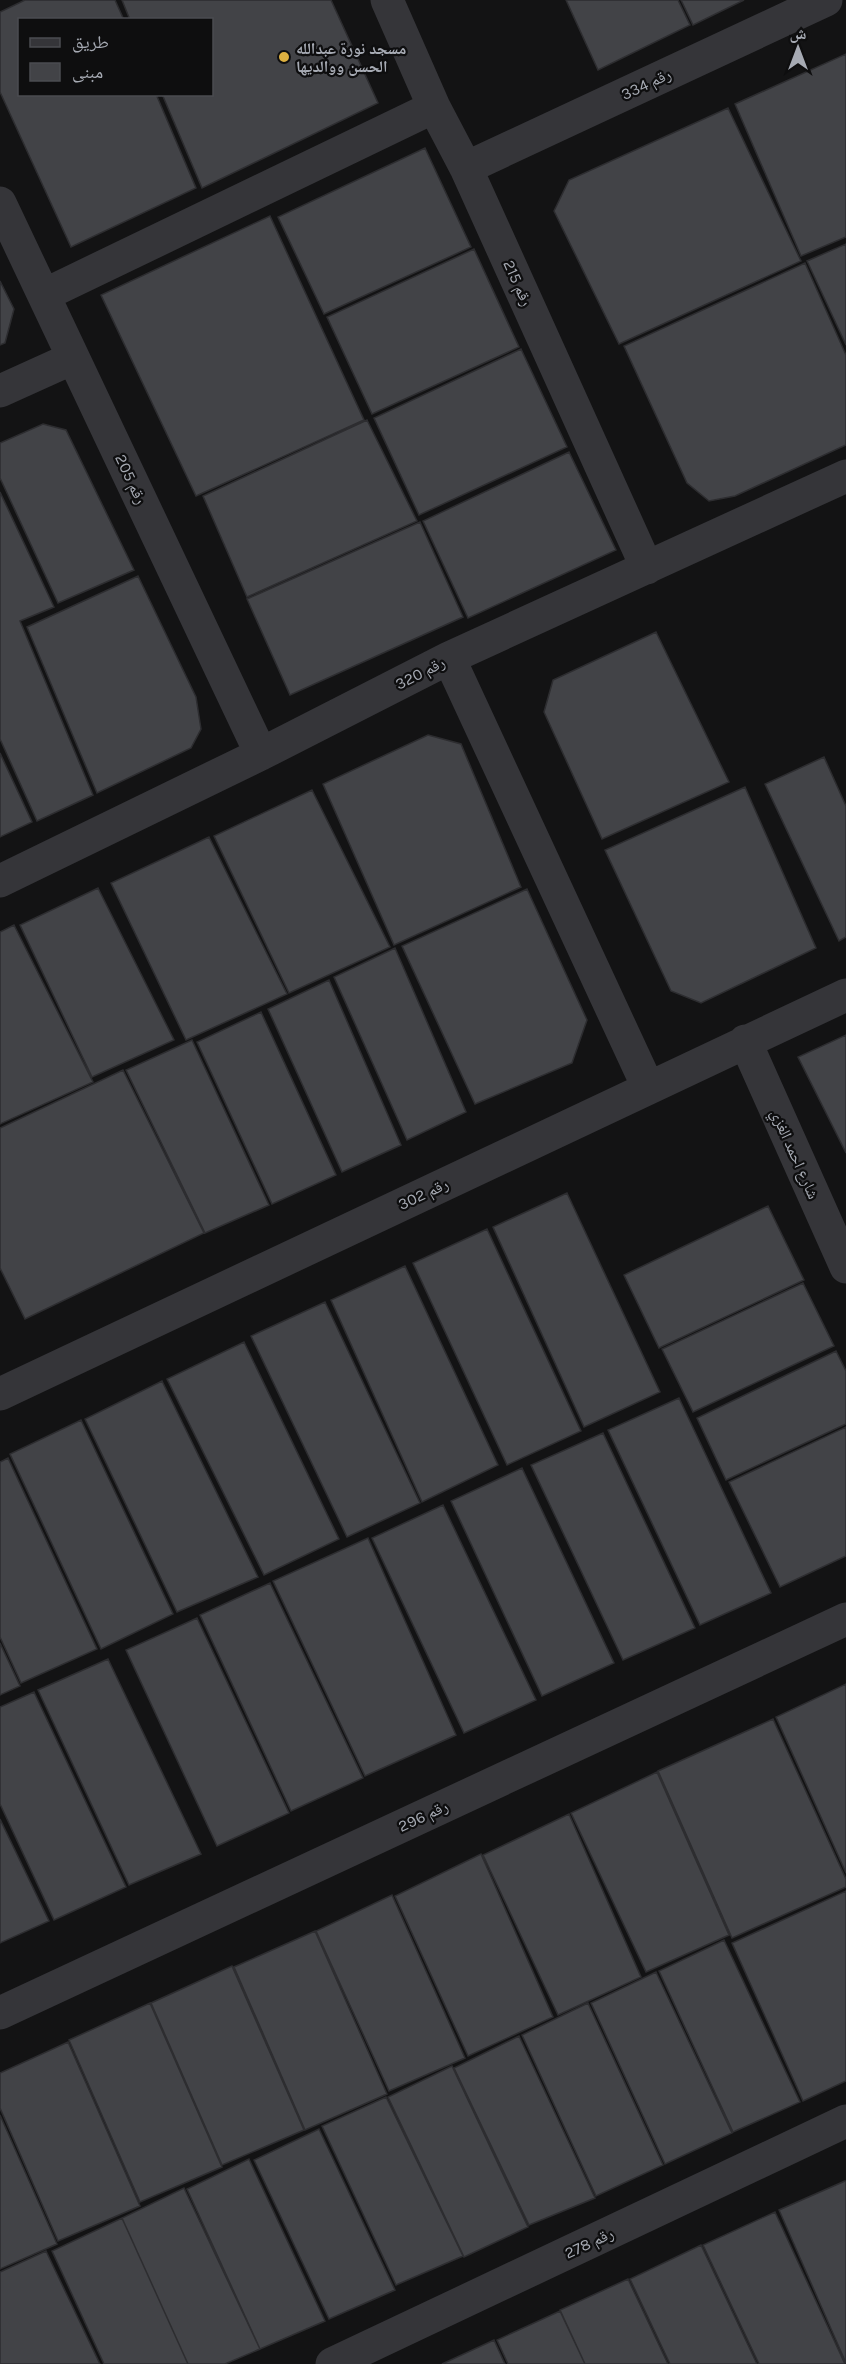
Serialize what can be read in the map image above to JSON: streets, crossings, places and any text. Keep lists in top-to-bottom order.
{
  "streets": {
    "street": [
      "رقم 334",
      "رقم 215",
      "رقم 205",
      "رقم 320",
      "شارع احمد الغزي",
      "رقم 302",
      "رقم 296",
      "رقم 278"
    ]
  },
  "crossings": [
    ["رقم 334", "رقم 215"],
    ["رقم 215", "رقم 320"],
    ["رقم 205", "رقم 320"],
    ["شارع احمد الغزي", "رقم 302"]
  ],
  "places": ["مسجد نورة عبدالله الحسن ووالديها"],
  "legend": ["طريق", "مبنى"],
  "north": "top"
}
